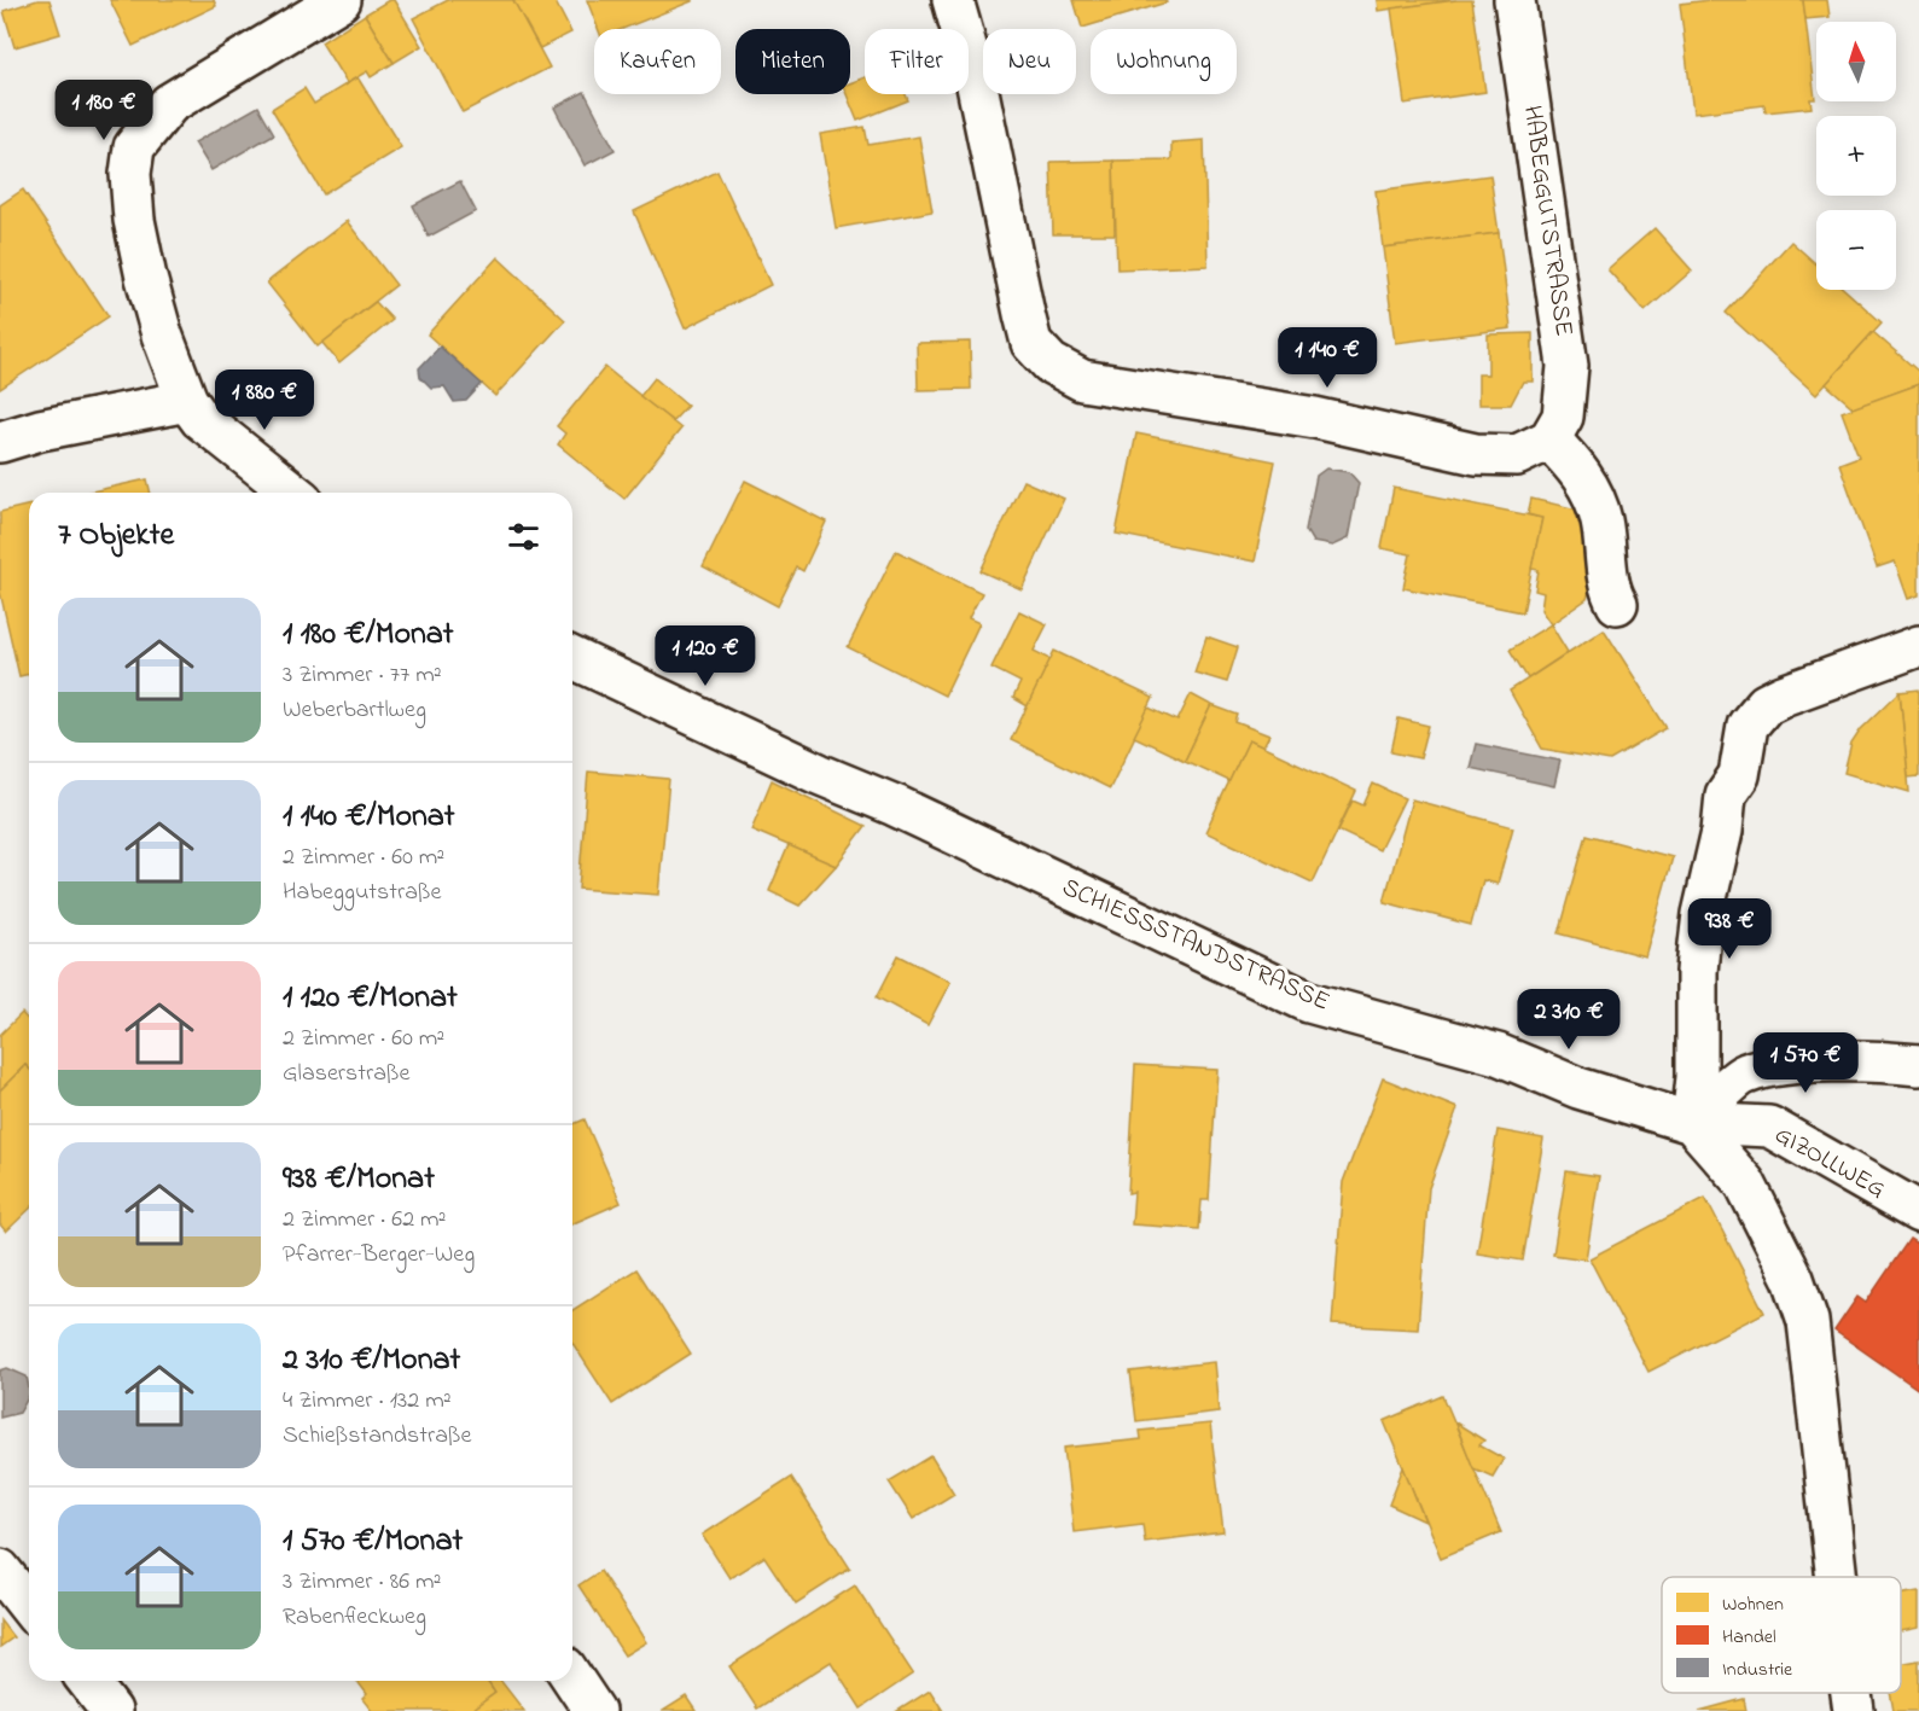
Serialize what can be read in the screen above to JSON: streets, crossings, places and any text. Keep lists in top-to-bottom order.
{
  "streets": {
    "street": ["HABEGGUTSTRASSE", "SCHIESSSTANDSTRASSE", "GIZOLLWEG"]
  },
  "crossings": [
    ["SCHIESSSTANDSTRASSE", "GIZOLLWEG"]
  ],
  "legend": ["Wohnen", "Handel", "Industrie"],
  "north": "top",
  "page": {
    "map_buttons": ["+", "−"],
    "chip": [
      "Kaufen",
      "Mieten",
      "Filter",
      "Neu",
      "Wohnung"
    ],
    "price": [
      "1 180 €",
      "1 140 €",
      "1 880 €",
      "1 120 €",
      "938 €",
      "2 310 €",
      "1 570 €"
    ],
    "heading": "7 Objekte",
    "list": [
      {
        "name": "1 180 €/Monat",
        "note": "3 Zimmer · 77 m² · Weberbartlweg"
      },
      {
        "name": "1 140 €/Monat",
        "note": "2 Zimmer · 60 m² · Habeggutstraße"
      },
      {
        "name": "1 120 €/Monat",
        "note": "2 Zimmer · 60 m² · Glaserstraße"
      },
      {
        "name": "938 €/Monat",
        "note": "2 Zimmer · 62 m² · Pfarrer-Berger-Weg"
      },
      {
        "name": "2 310 €/Monat",
        "note": "4 Zimmer · 132 m² · Schießstandstraße"
      },
      {
        "name": "1 570 €/Monat",
        "note": "3 Zimmer · 86 m² · Rabenfleckweg"
      }
    ]
  }
}
